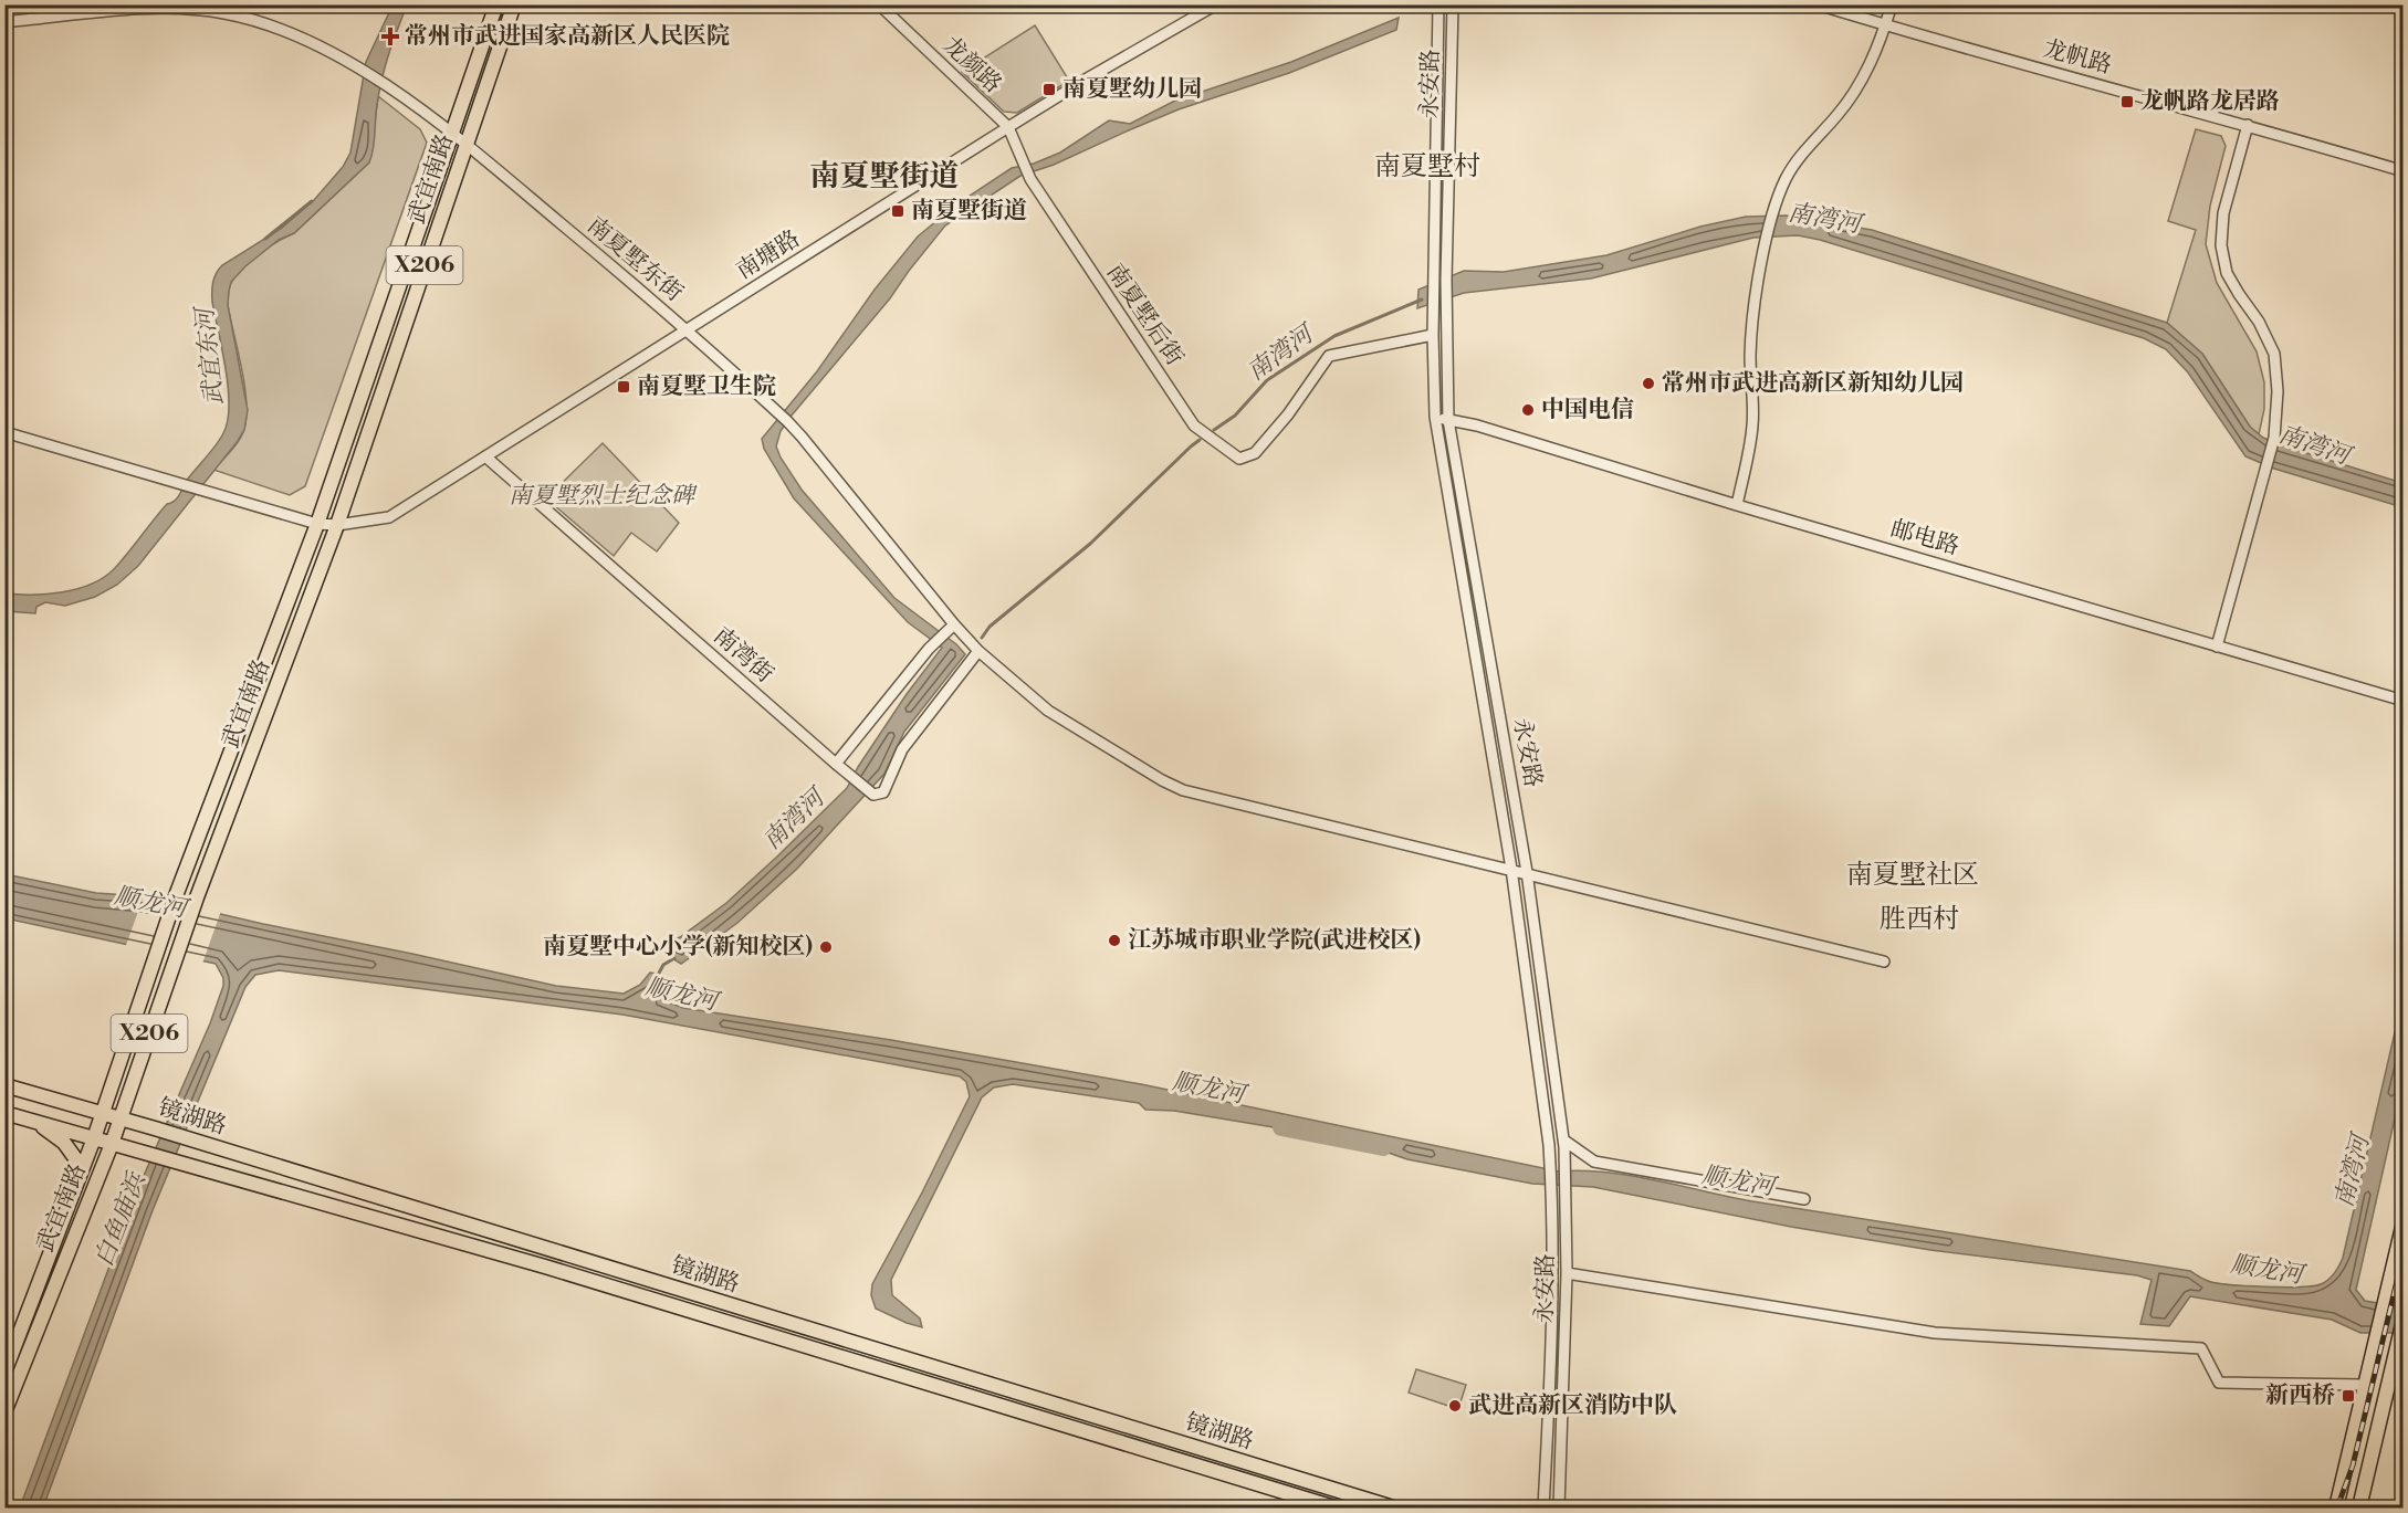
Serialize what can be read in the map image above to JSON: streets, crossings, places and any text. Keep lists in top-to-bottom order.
{
  "streets": {
    "main road": ["武宜南路", "X206", "镜湖路"],
    "street": [
      "龙帆路",
      "龙颜路",
      "永安路",
      "南塘路",
      "南夏墅东街",
      "南夏墅后街",
      "邮电路",
      "南湾街"
    ]
  },
  "crossings": [
    ["龙颜路", "南塘路"],
    ["龙颜路", "南夏墅后街"],
    ["永安路", "南夏墅东街"],
    ["永安路", "南夏墅后街"],
    ["永安路", "邮电路"],
    ["武宜南路", "南塘路"],
    ["武宜南路", "南夏墅东街"],
    ["武宜南路", "镜湖路"],
    ["南塘路", "南夏墅东街"],
    ["南塘路", "南夏墅后街"],
    ["南塘路", "南湾街"],
    ["南夏墅东街", "南湾街"]
  ],
  "districts": [
    "南夏墅村",
    "南夏墅街道",
    "南夏墅社区",
    "胜西村"
  ],
  "water": [
    "南湾河",
    "武宜东河",
    "顺龙河",
    "白鱼庙浜"
  ],
  "parks": ["南夏墅烈士纪念碑"],
  "places": {
    "health": ["常州市武进国家高新区人民医院"],
    "transit": [
      "南夏墅幼儿园",
      "龙帆路龙居路",
      "南夏墅街道",
      "南夏墅卫生院",
      "新西桥"
    ],
    "other": [
      "常州市武进高新区新知幼儿园",
      "中国电信",
      "江苏城市职业学院(武进校区)",
      "南夏墅中心小学(新知校区)",
      "武进高新区消防中队"
    ]
  }
}
